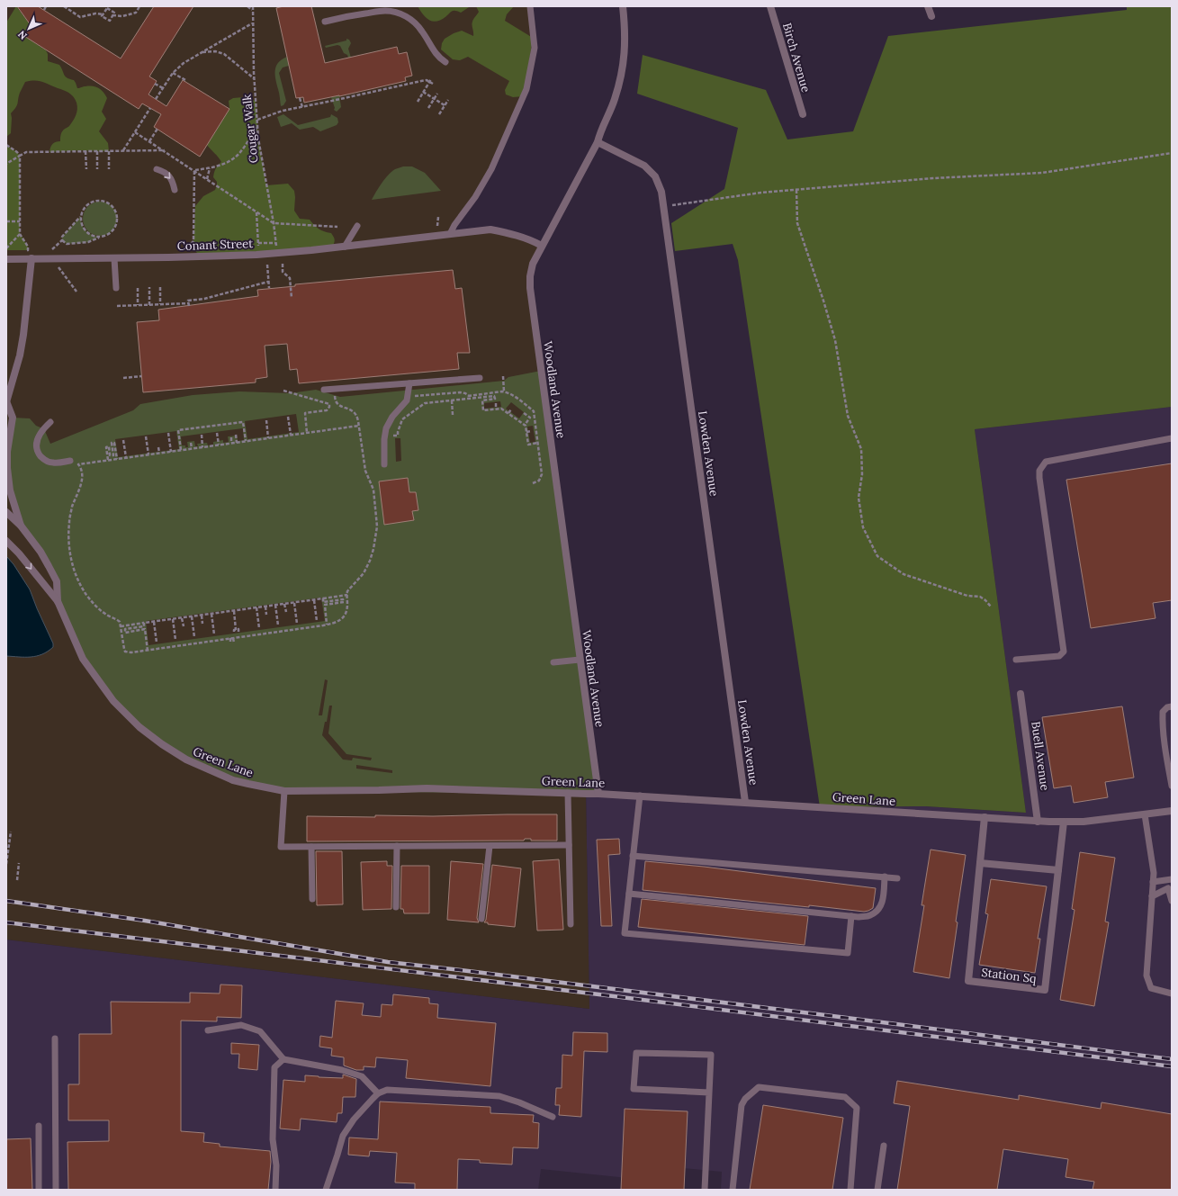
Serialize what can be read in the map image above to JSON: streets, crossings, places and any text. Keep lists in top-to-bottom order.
{
  "streets": {
    "street": [
      "Birch Avenue",
      "Conant Street",
      "Woodland Avenue",
      "Lowden Avenue",
      "Buell Avenue",
      "Green Lane",
      "Station Sq"
    ],
    "path": ["Cougar Walk"]
  },
  "crossings": [
    ["Conant Street", "Woodland Avenue"],
    ["Woodland Avenue", "Lowden Avenue"],
    ["Woodland Avenue", "Green Lane"],
    ["Lowden Avenue", "Green Lane"],
    ["Buell Avenue", "Green Lane"],
    ["Green Lane", "Station Sq"]
  ],
  "north": "bottom left"
}
